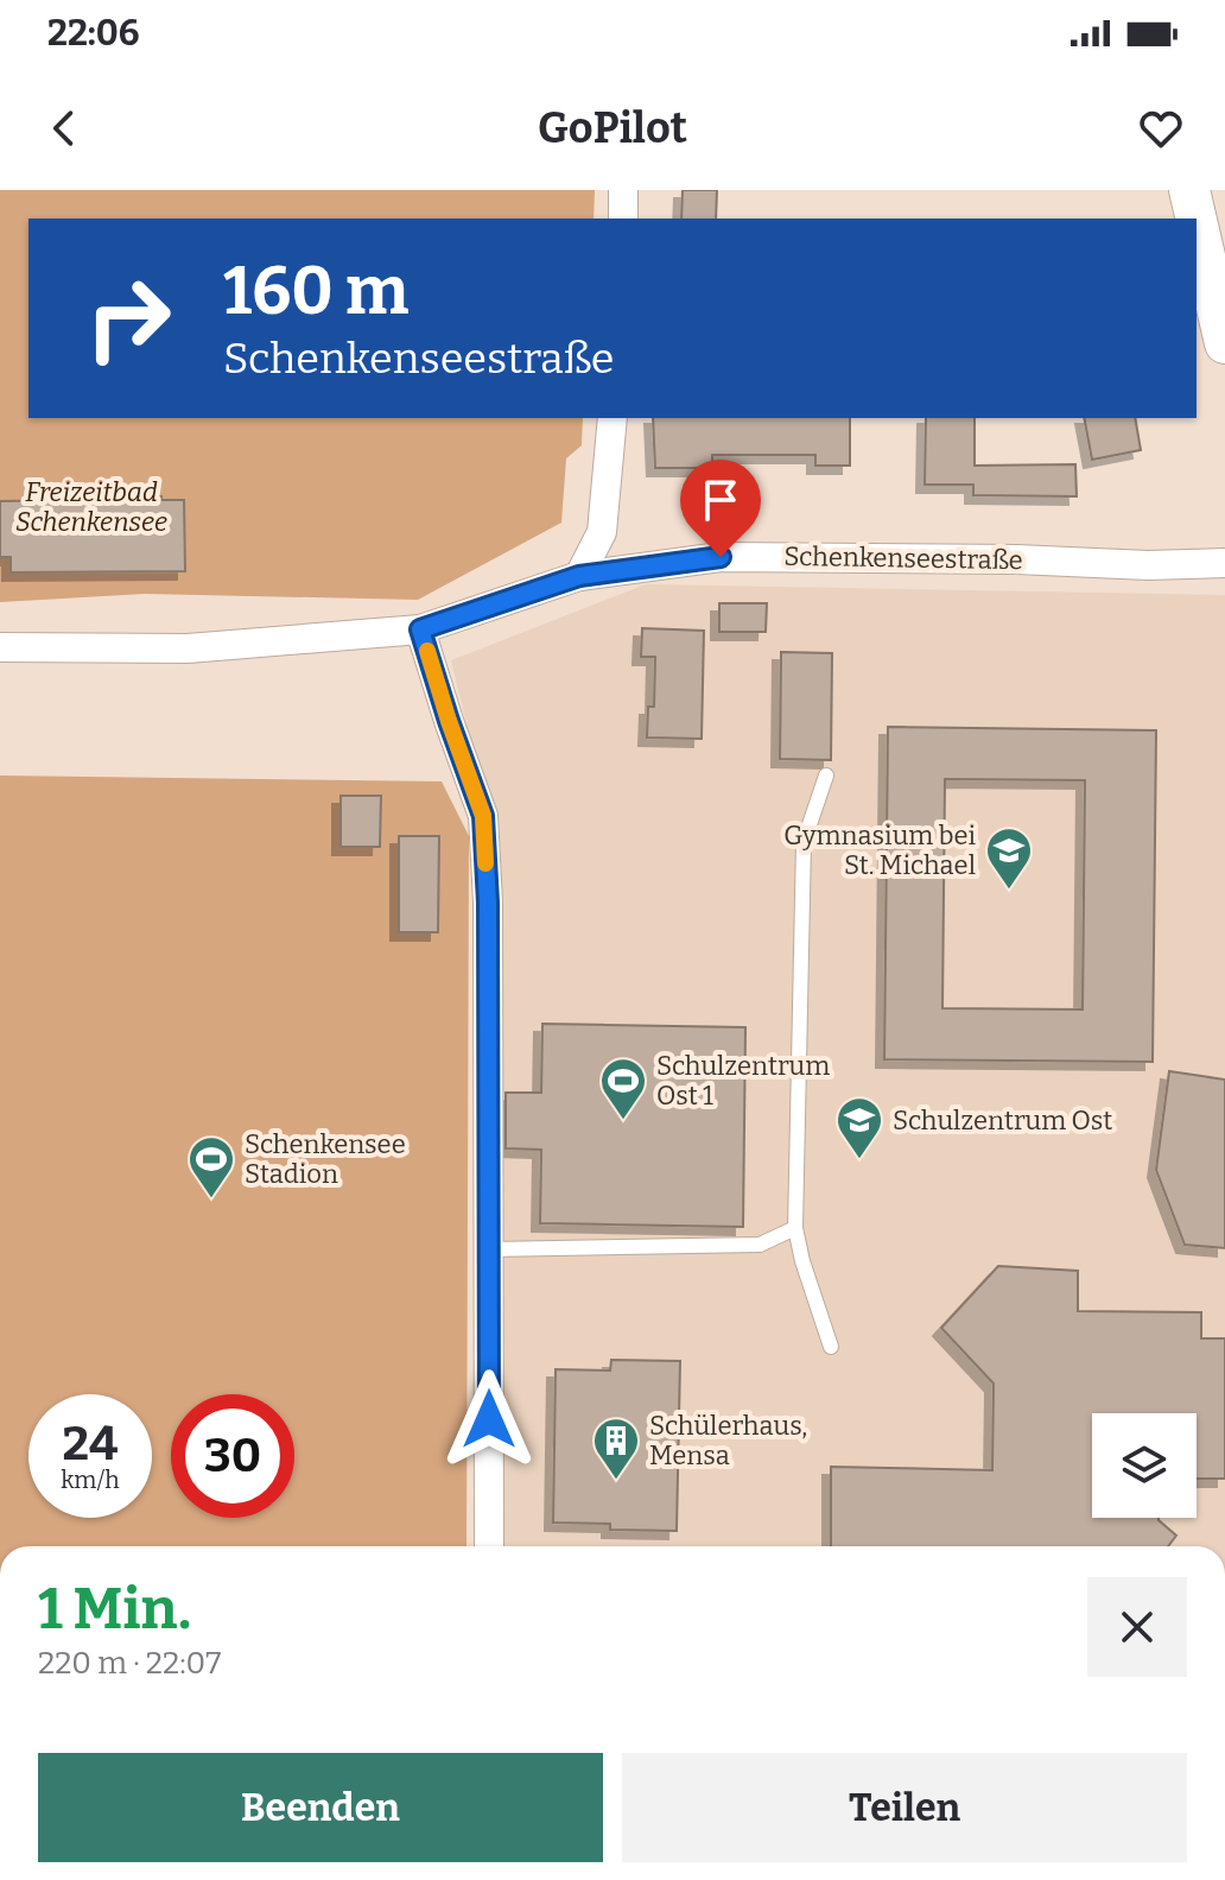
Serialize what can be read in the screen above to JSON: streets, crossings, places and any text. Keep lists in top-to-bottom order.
{
  "streets": {
    "street": ["Schenkenseestraße"]
  },
  "parks": ["Freizeitbad Schenkensee"],
  "places": {
    "school or university": ["Gymnasium bei St. Michael", "Schulzentrum Ost"],
    "sports": ["Schulzentrum Ost 1", "Schenkensee Stadion"],
    "building": ["Schülerhaus, Mensa"]
  },
  "page": {
    "status": "22:06",
    "header": "GoPilot",
    "turn": ["160 m", "Schenkenseestraße"],
    "speed": "24 km/h",
    "limit": "30",
    "heading": ["1 Min.", "220 m · 22:07"],
    "buttons": ["Beenden", "Teilen"]
  }
}
